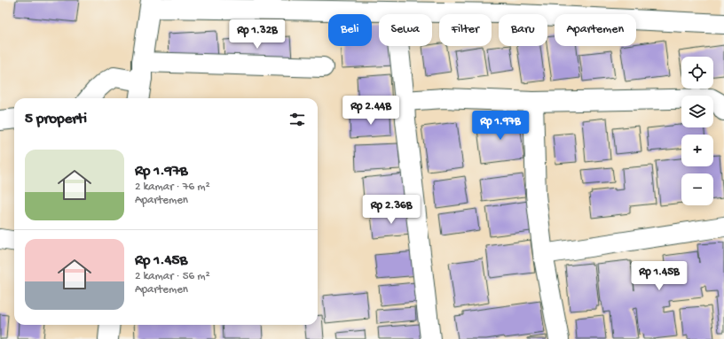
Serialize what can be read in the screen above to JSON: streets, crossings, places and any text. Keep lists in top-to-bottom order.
{
  "page": {
    "chip": [
      "Beli",
      "Sewa",
      "Filter",
      "Baru",
      "Apartemen"
    ],
    "price": [
      "Rp 1.32B",
      "Rp 2.44B",
      "Rp 1.97B",
      "Rp 2.36B",
      "Rp 1.45B"
    ],
    "map_buttons": ["+", "−"],
    "heading": "5 properti",
    "list": [
      {
        "name": "Rp 1.97B",
        "note": "2 kamar · 76 m² · Apartemen"
      },
      {
        "name": "Rp 1.45B",
        "note": "2 kamar · 56 m² · Apartemen"
      }
    ]
  }
}
